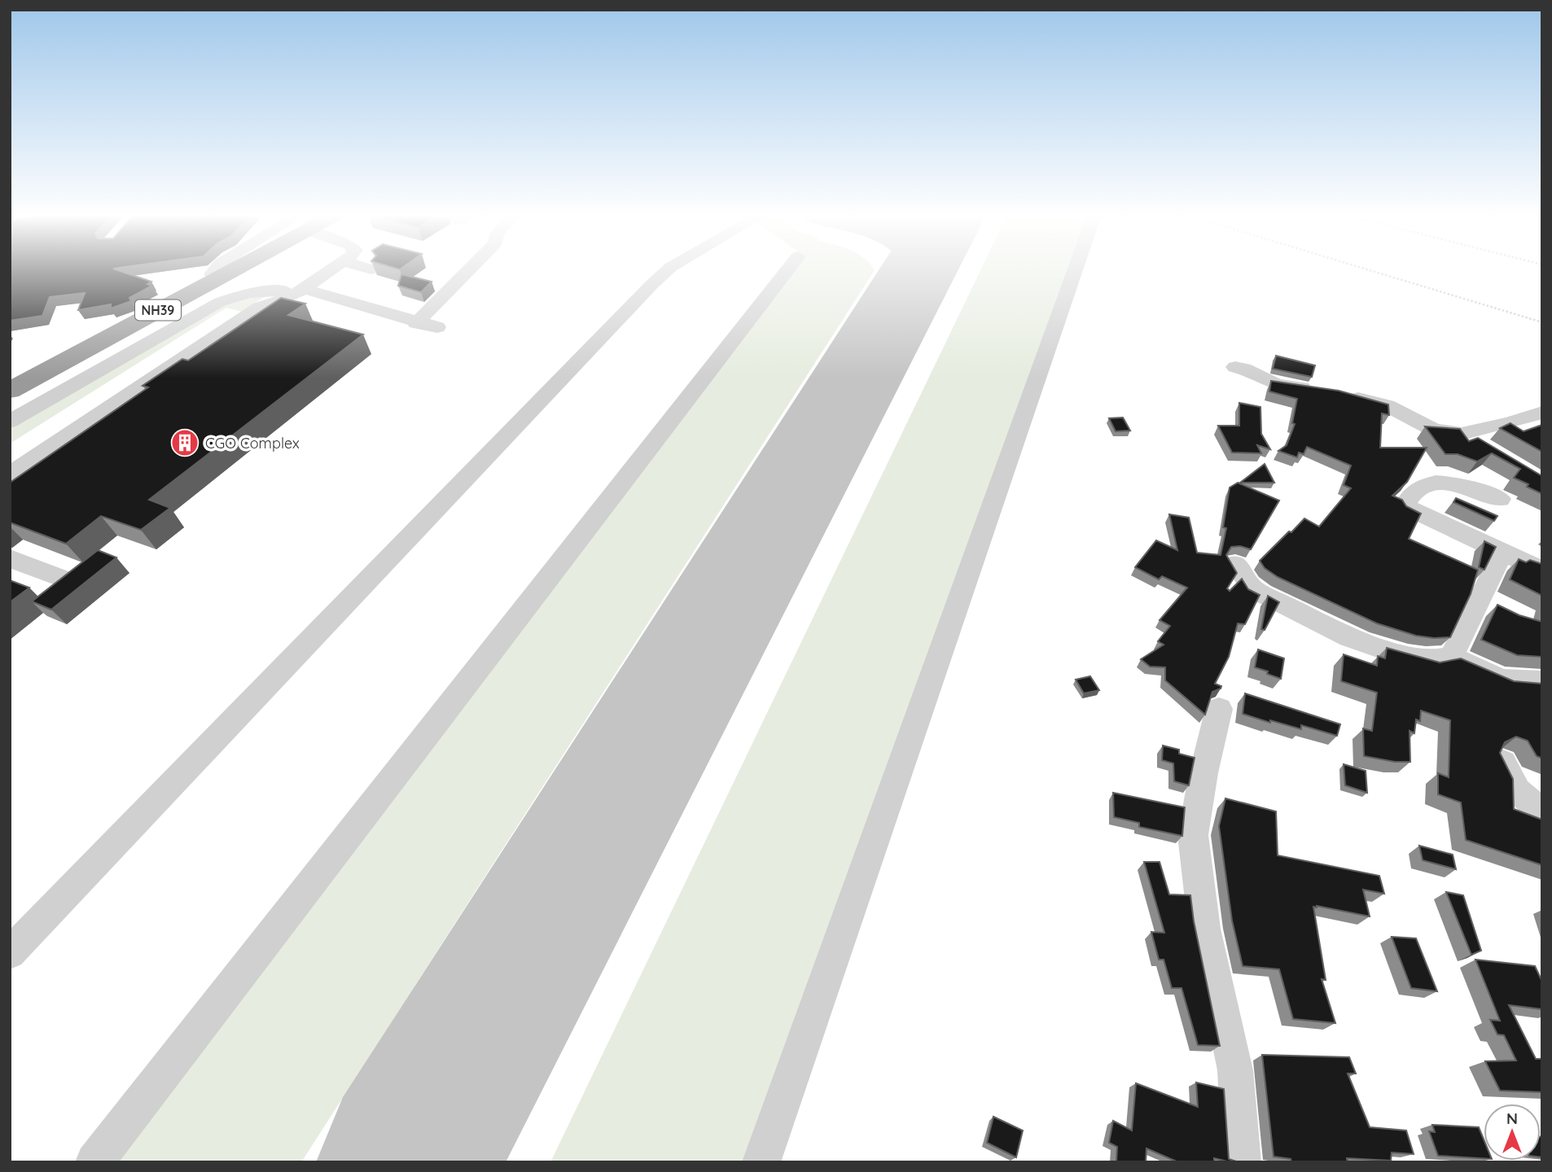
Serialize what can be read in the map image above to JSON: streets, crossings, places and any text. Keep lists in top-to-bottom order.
{
  "streets": {
    "highway": ["NH39"]
  },
  "places": {
    "building": ["CGO Complex"]
  },
  "north": "top"
}
